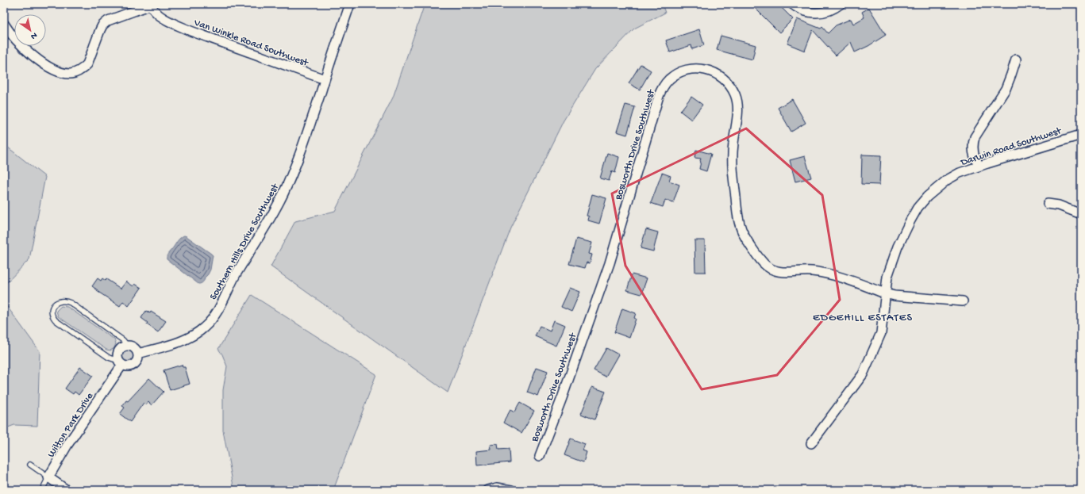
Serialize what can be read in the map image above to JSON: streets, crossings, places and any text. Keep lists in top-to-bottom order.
{
  "streets": {
    "street": [
      "Van Winkle Road Southwest",
      "Bosworth Drive Southwest",
      "Darwin Road Southwest",
      "Southern Hills Drive Southwest",
      "Wilton Park Drive"
    ]
  },
  "crossings": [
    ["Van Winkle Road Southwest", "Southern Hills Drive Southwest"],
    ["Bosworth Drive Southwest", "Darwin Road Southwest"],
    ["Southern Hills Drive Southwest", "Wilton Park Drive"]
  ],
  "districts": ["EDGEHILL ESTATES"],
  "north": "bottom right"
}
